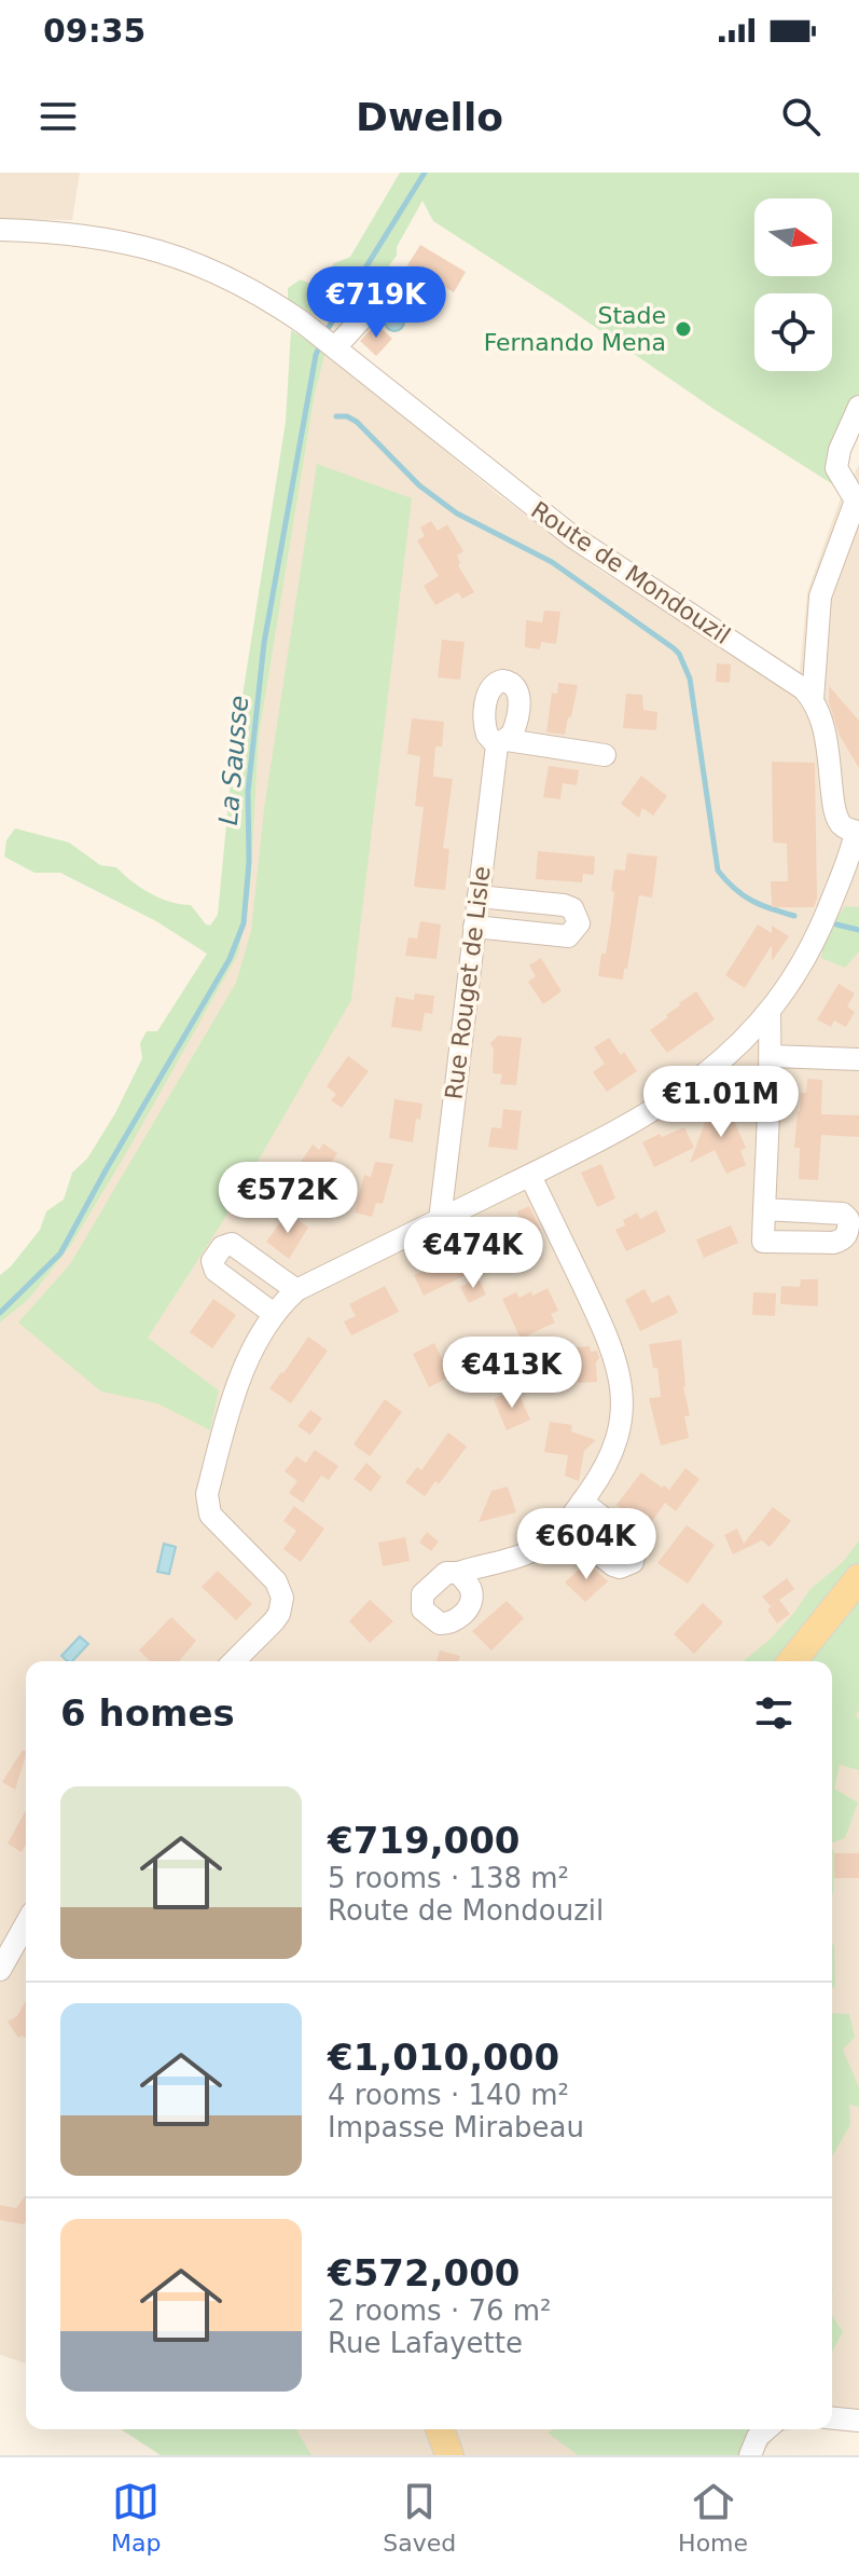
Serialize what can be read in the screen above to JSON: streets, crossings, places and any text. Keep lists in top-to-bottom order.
{
  "streets": {
    "street": ["Route de Mondouzil", "Rue Rouget de Lisle"]
  },
  "water": ["La Sausse"],
  "places": ["Stade Fernando Mena"],
  "north": "right",
  "page": {
    "status": "09:35",
    "header": "Dwello",
    "price": [
      "€719K",
      "€1.01M",
      "€572K",
      "€474K",
      "€413K",
      "€604K"
    ],
    "heading": "6 homes",
    "list": [
      {
        "name": "€719,000",
        "note": "5 rooms · 138 m² · Route de Mondouzil"
      },
      {
        "name": "€1,010,000",
        "note": "4 rooms · 140 m² · Impasse Mirabeau"
      },
      {
        "name": "€572,000",
        "note": "2 rooms · 76 m² · Rue Lafayette"
      }
    ],
    "tabs": ["Map", "Saved", "Home"]
  }
}
